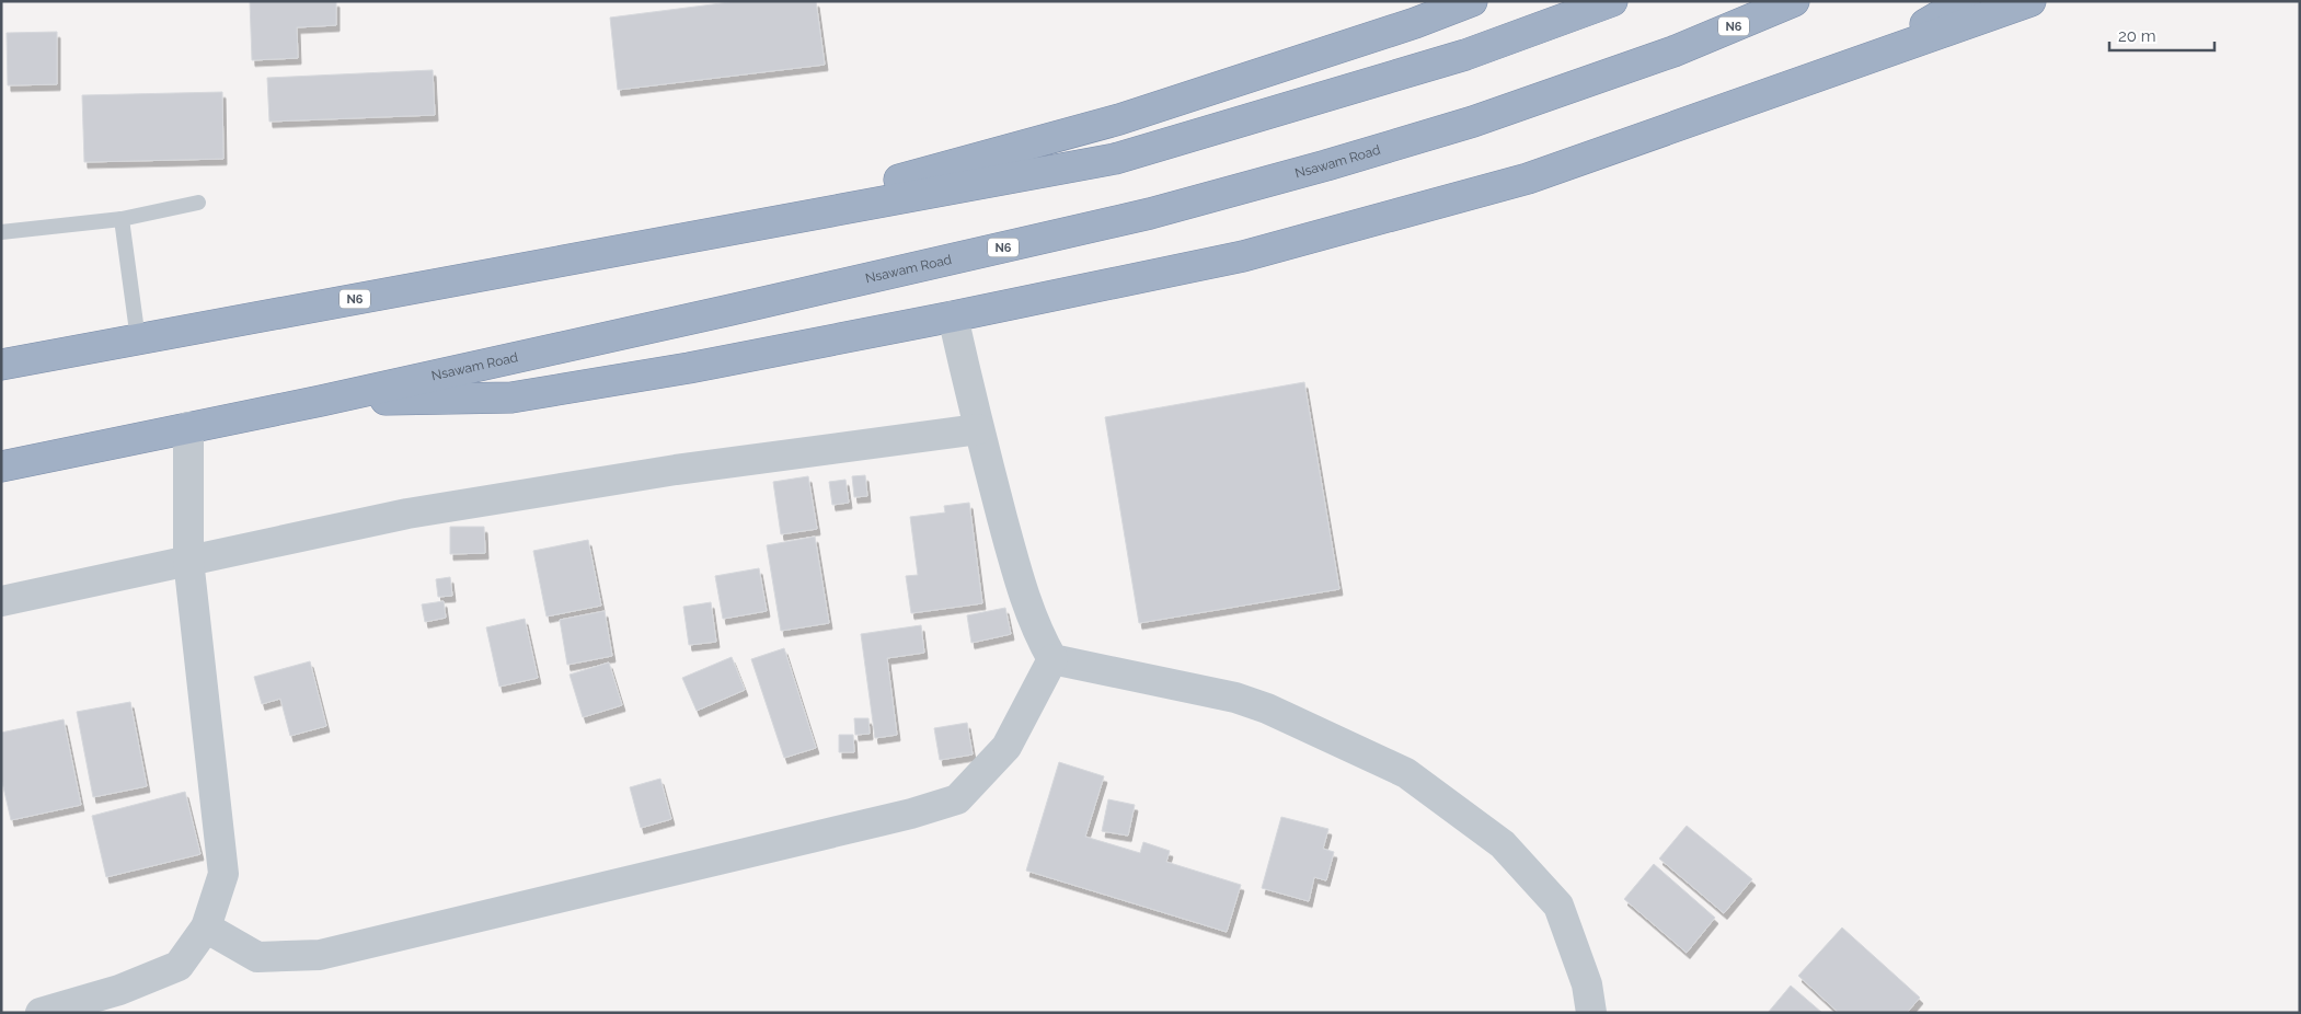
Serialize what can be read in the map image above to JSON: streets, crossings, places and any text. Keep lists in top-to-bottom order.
{
  "streets": {
    "highway": ["N6", "Nsawam Road"]
  },
  "scale_bar": "20 m"
}
